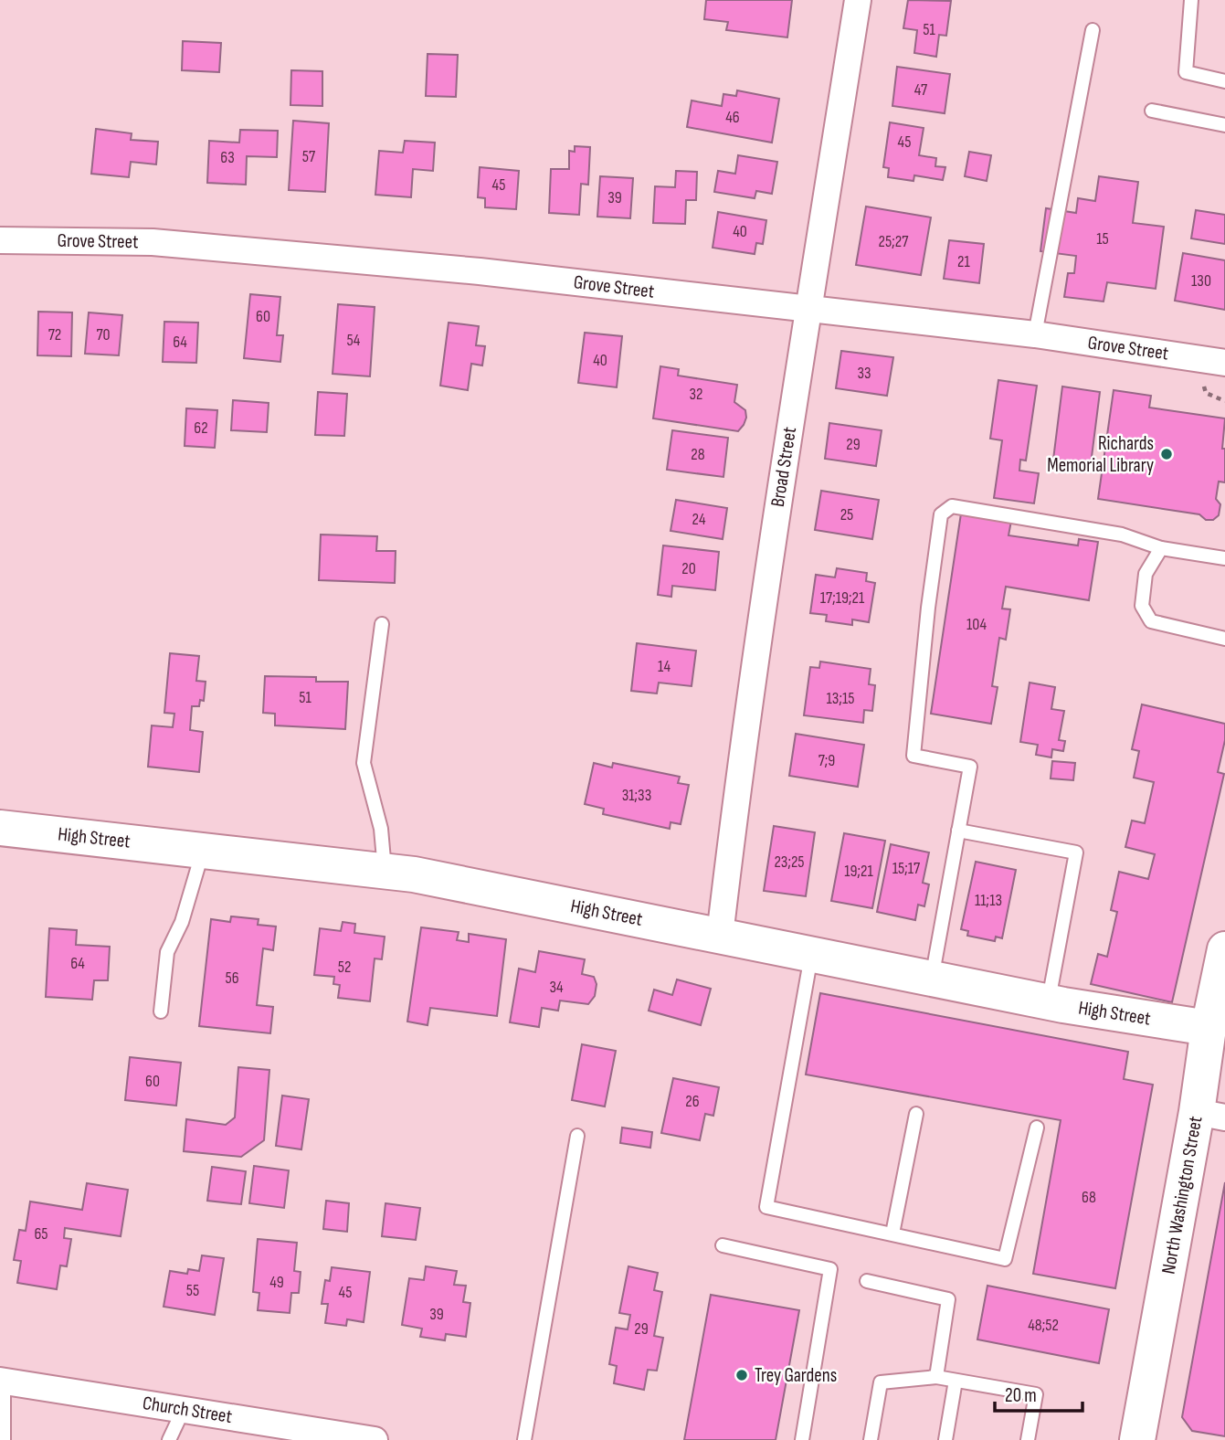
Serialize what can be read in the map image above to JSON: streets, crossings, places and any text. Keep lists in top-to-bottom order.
{
  "streets": {
    "street": [
      "Grove Street",
      "Broad Street",
      "High Street",
      "North Washington Street",
      "Church Street"
    ]
  },
  "crossings": [
    ["Grove Street", "Broad Street"],
    ["Broad Street", "High Street"],
    ["High Street", "North Washington Street"]
  ],
  "places": ["Richards Memorial Library", "Trey Gardens"],
  "house_numbers": [
    "51",
    "47",
    "46",
    "45",
    "57",
    "63",
    "45",
    "39",
    "40",
    "15",
    "25;27",
    "21",
    "130",
    "60",
    "72",
    "70",
    "54",
    "64",
    "40",
    "33",
    "32",
    "62",
    "29",
    "28",
    "25",
    "24",
    "20",
    "17;19;21",
    "104",
    "14",
    "51",
    "13;15",
    "7;9",
    "31;33",
    "23;25",
    "15;17",
    "19;21",
    "11;13",
    "64",
    "52",
    "56",
    "34",
    "60",
    "26",
    "68",
    "65",
    "49",
    "55",
    "45",
    "39",
    "48;52",
    "29"
  ],
  "scale_bar": "20 m"
}
